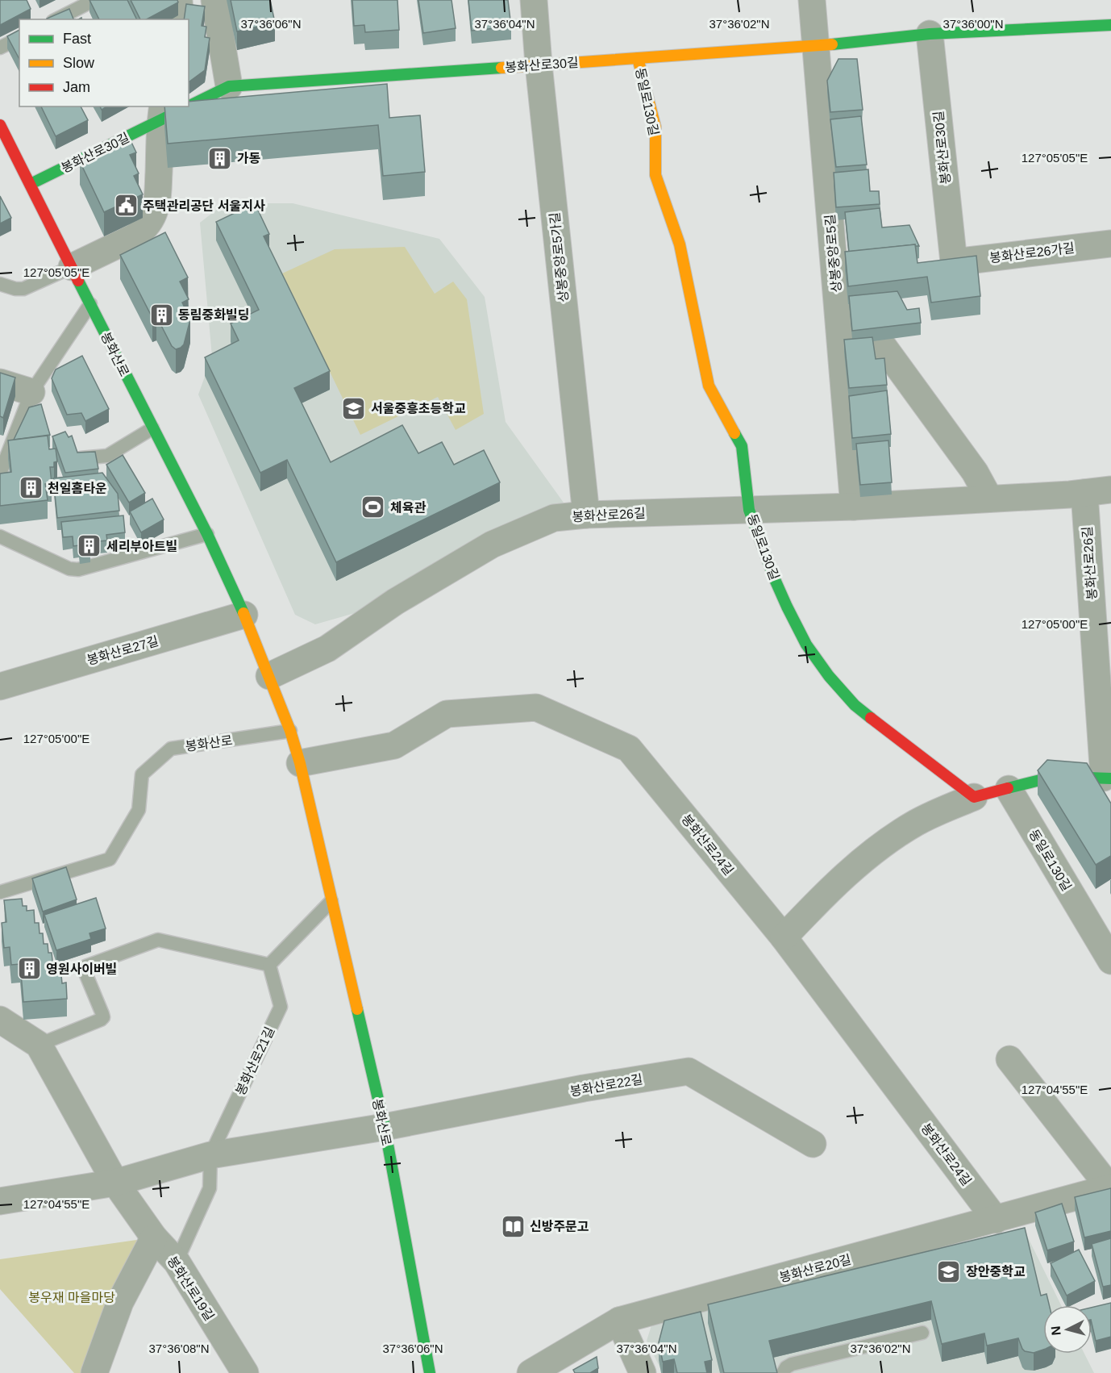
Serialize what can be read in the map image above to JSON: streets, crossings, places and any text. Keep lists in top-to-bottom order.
{
  "streets": {
    "street": [
      "봉화산로30길",
      "동일로130길",
      "봉화산로26가길",
      "상봉중앙로5길",
      "상봉중앙로5가길",
      "봉화산로",
      "봉화산로26길",
      "봉화산로27길",
      "봉화산로24길",
      "봉화산로22길",
      "봉화산로20길",
      "봉화산로19길"
    ],
    "lane": ["봉화산로21길"]
  },
  "crossings": [
    ["봉화산로30길", "동일로130길"],
    ["봉화산로30길", "봉화산로26가길"],
    ["봉화산로30길", "상봉중앙로5길"],
    ["봉화산로30길", "상봉중앙로5가길"],
    ["봉화산로30길", "봉화산로"],
    ["동일로130길", "봉화산로26길"],
    ["상봉중앙로5길", "봉화산로26길"],
    ["상봉중앙로5가길", "봉화산로26길"],
    ["봉화산로", "봉화산로26길"],
    ["봉화산로", "봉화산로27길"],
    ["봉화산로", "봉화산로24길"],
    ["봉화산로", "봉화산로22길"],
    ["봉화산로24길", "봉화산로20길"],
    ["봉화산로21길", "봉화산로19길"]
  ],
  "parks": ["봉우재 마을마당"],
  "places": {
    "building": [
      "가동",
      "동림중화빌딩",
      "천일홈타운",
      "세리부아트빌",
      "영원사이버빌"
    ],
    "public building": ["주택관리공단 서울지사"],
    "school or university": ["서울중흥초등학교", "장안중학교"],
    "sports": ["체육관"],
    "library": ["신방주문고"]
  },
  "legend": ["Fast", "Slow", "Jam"],
  "north": "left",
  "coordinates": [
    "37°36'06\"N",
    "37°36'04\"N",
    "37°36'02\"N",
    "37°36'00\"N",
    "127°05'05\"E",
    "127°05'00\"E",
    "127°04'55\"E",
    "37°36'08\"N"
  ]
}
